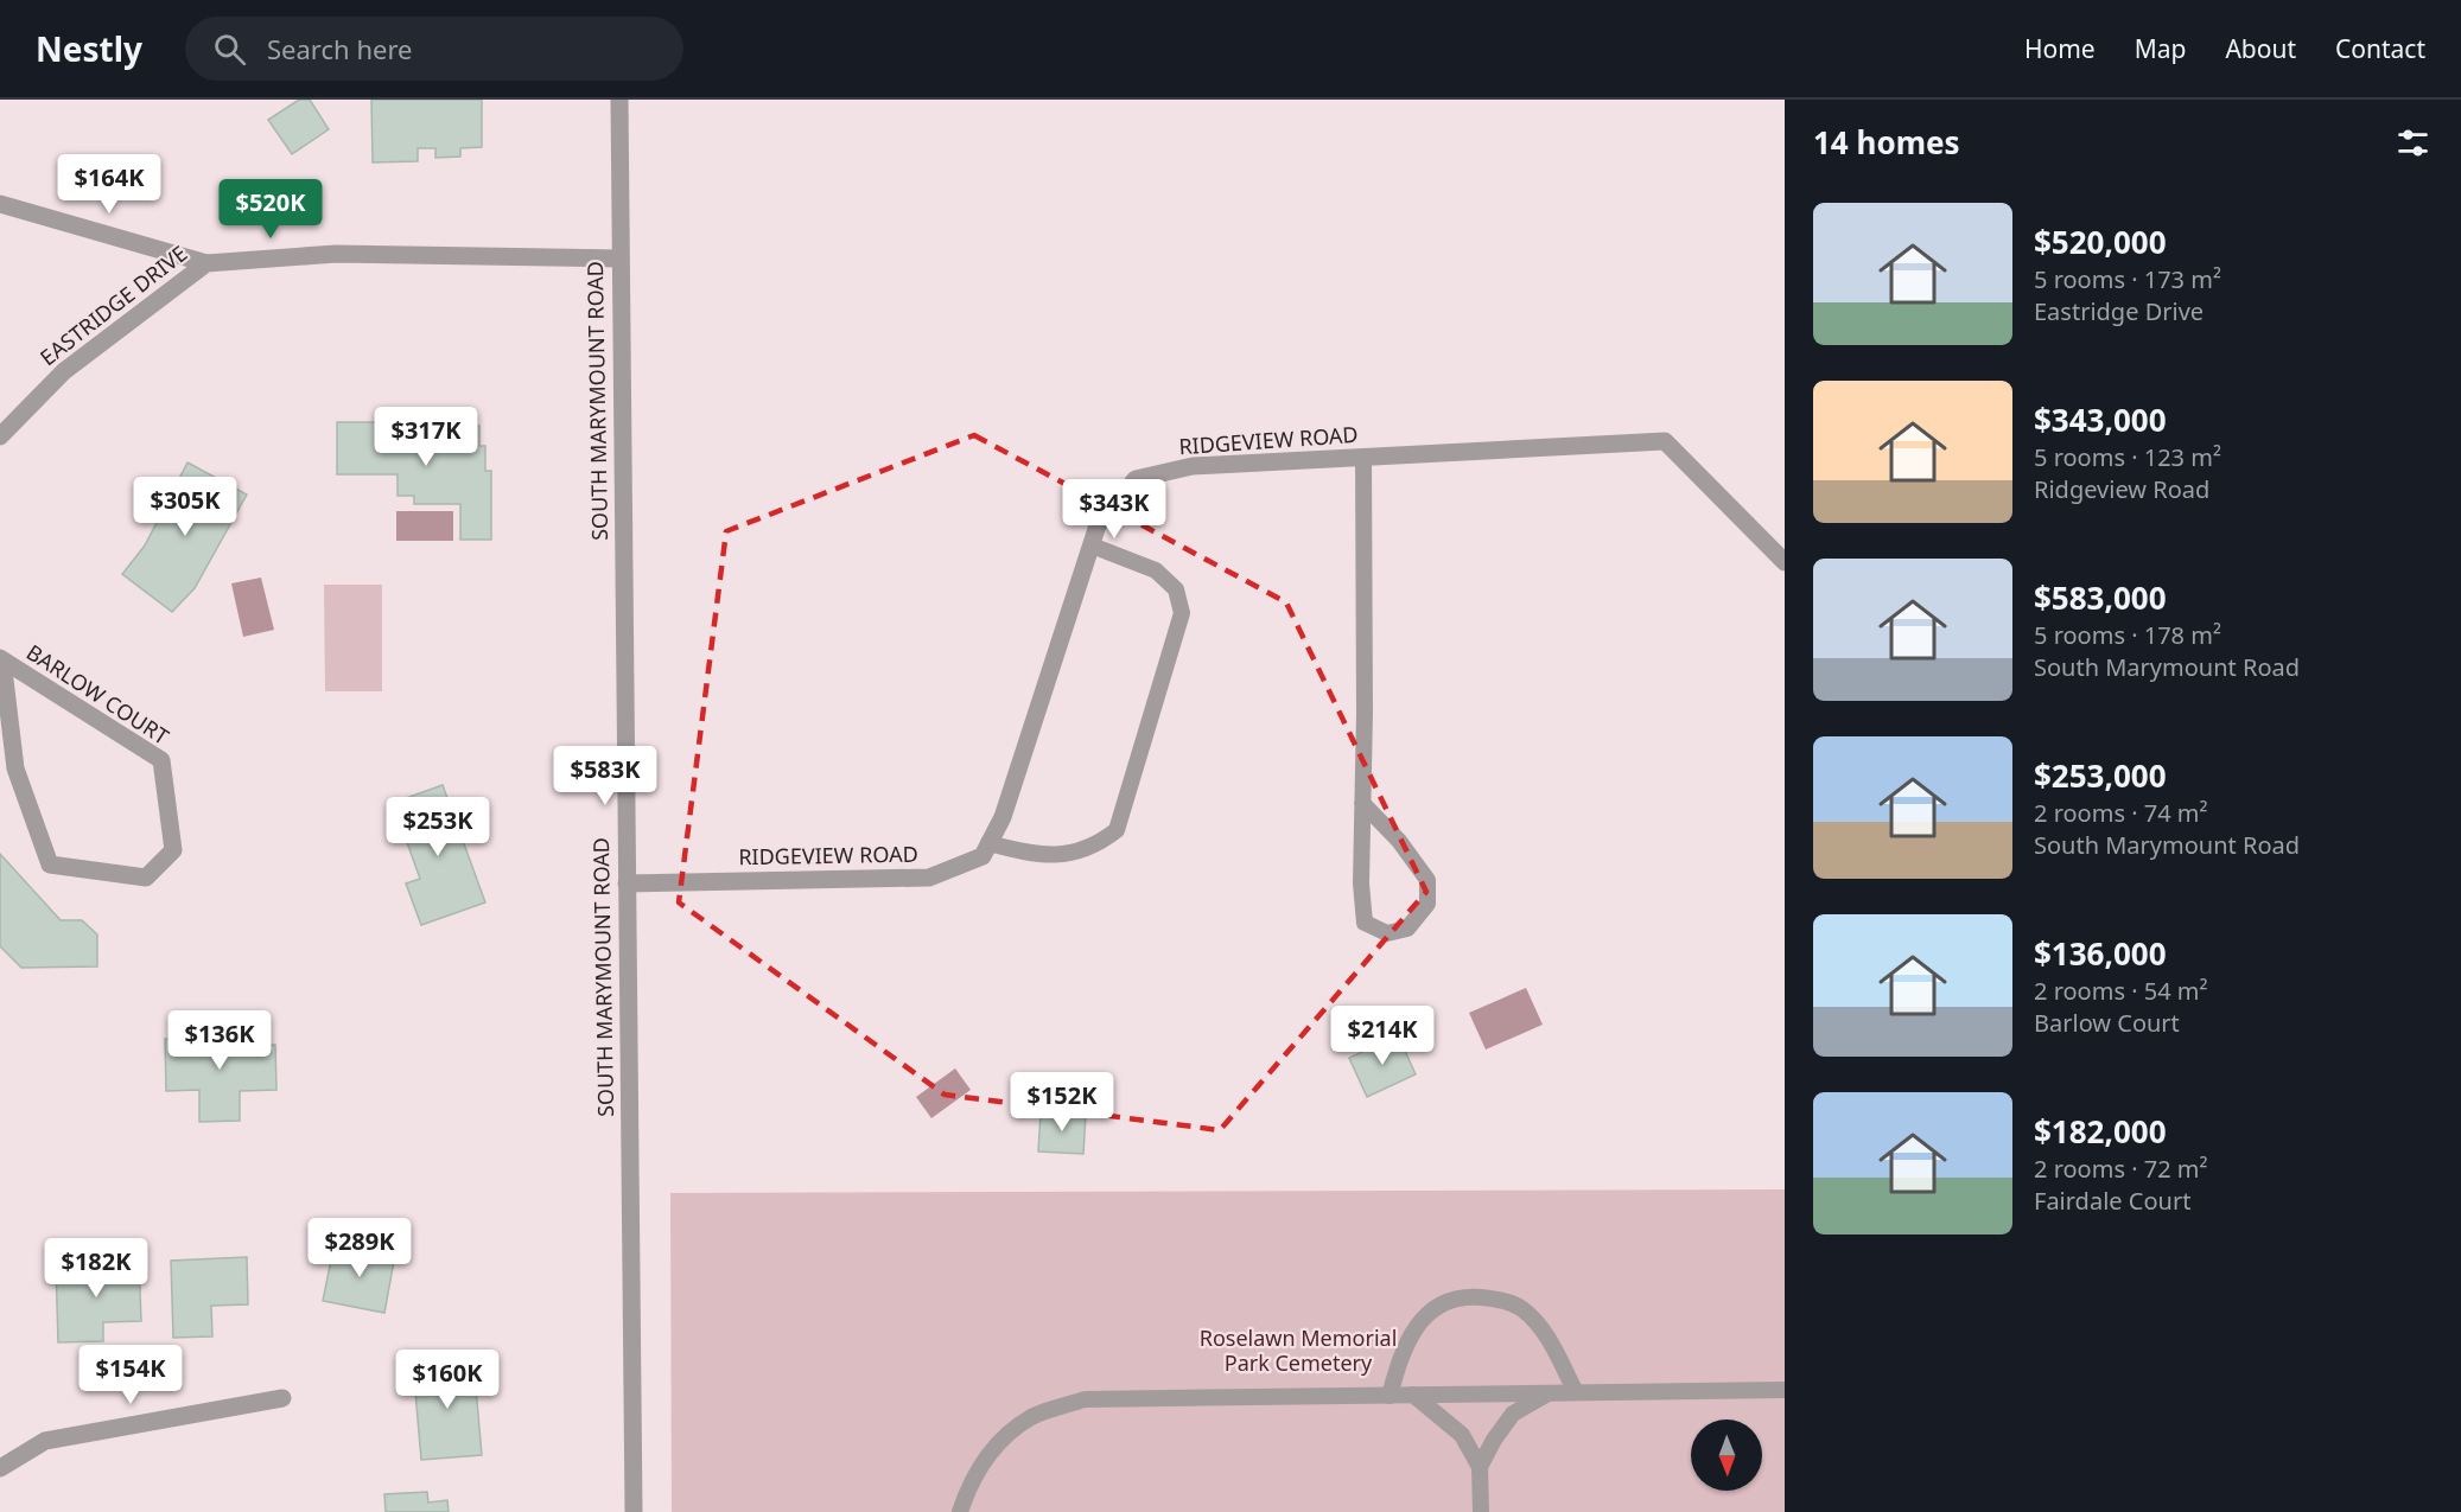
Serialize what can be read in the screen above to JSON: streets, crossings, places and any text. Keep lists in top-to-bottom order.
{
  "streets": {
    "street": [
      "EASTRIDGE DRIVE",
      "SOUTH MARYMOUNT ROAD",
      "RIDGEVIEW ROAD",
      "BARLOW COURT"
    ]
  },
  "crossings": [
    ["EASTRIDGE DRIVE", "SOUTH MARYMOUNT ROAD"],
    ["SOUTH MARYMOUNT ROAD", "RIDGEVIEW ROAD"]
  ],
  "parks": ["Roselawn Memorial Park Cemetery"],
  "north": "bottom",
  "page": {
    "header": "Nestly",
    "search": "Search here",
    "nav": [
      "Home",
      "Map",
      "About",
      "Contact"
    ],
    "heading": "14 homes",
    "price": [
      "$164K",
      "$520K",
      "$317K",
      "$305K",
      "$343K",
      "$583K",
      "$253K",
      "$214K",
      "$136K",
      "$152K",
      "$289K",
      "$182K",
      "$154K",
      "$160K"
    ],
    "list": [
      {
        "name": "$520,000",
        "note": "5 rooms · 173 m² · Eastridge Drive"
      },
      {
        "name": "$343,000",
        "note": "5 rooms · 123 m² · Ridgeview Road"
      },
      {
        "name": "$583,000",
        "note": "5 rooms · 178 m² · South Marymount Road"
      },
      {
        "name": "$253,000",
        "note": "2 rooms · 74 m² · South Marymount Road"
      },
      {
        "name": "$136,000",
        "note": "2 rooms · 54 m² · Barlow Court"
      },
      {
        "name": "$182,000",
        "note": "2 rooms · 72 m² · Fairdale Court"
      }
    ]
  }
}
